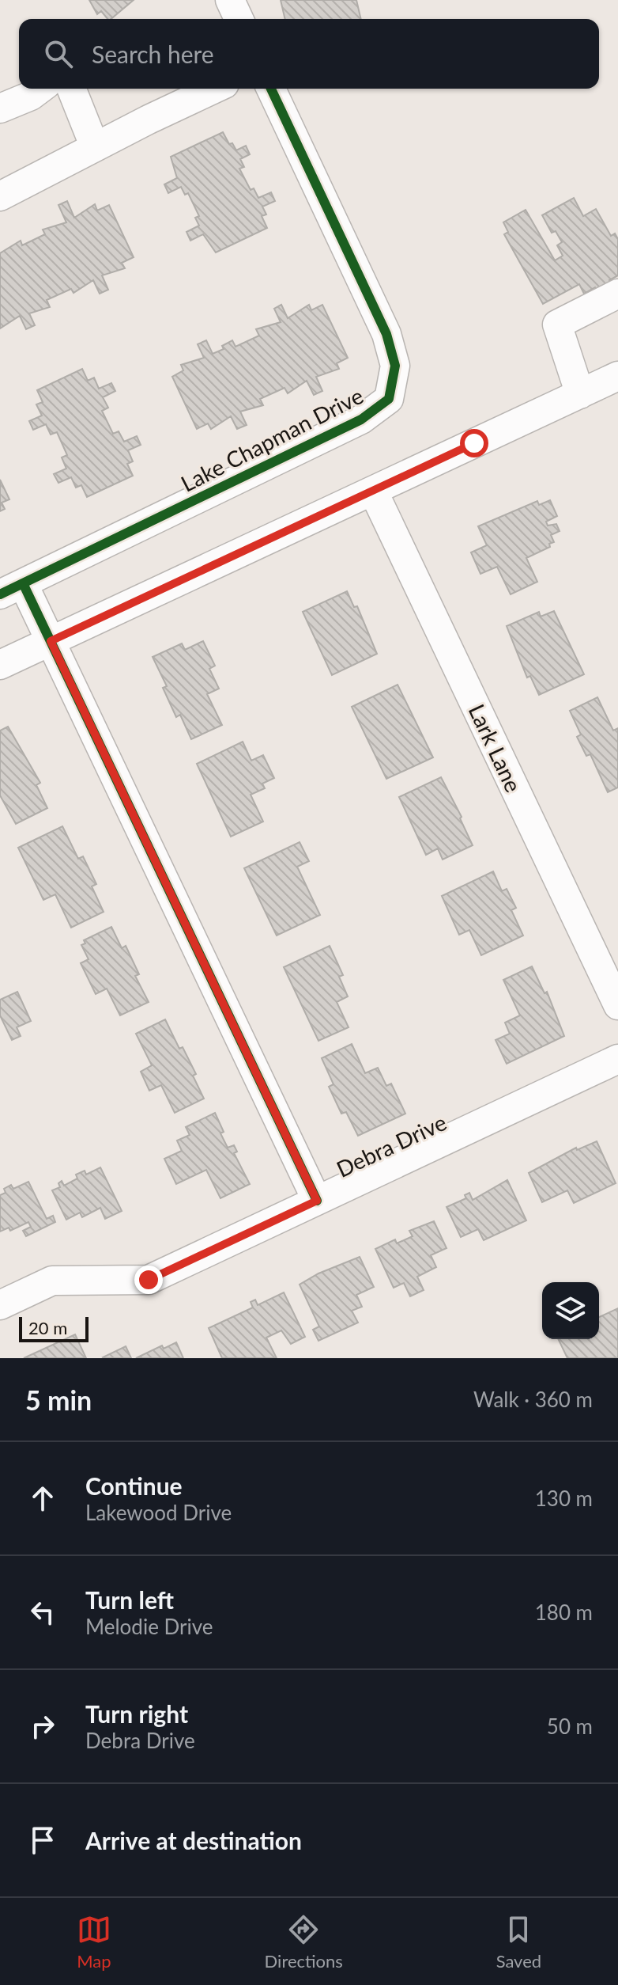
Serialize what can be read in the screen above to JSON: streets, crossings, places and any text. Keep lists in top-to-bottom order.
{
  "streets": {
    "street": ["Lake Chapman Drive", "Lark Lane", "Debra Drive"]
  },
  "scale_bar": "20 m",
  "page": {
    "search": "Search here",
    "scale": "20 m",
    "heading": ["5 min", "Walk · 360 m"],
    "list": [
      ["Continue", "Lakewood Drive", "130 m"],
      ["Turn left", "Melodie Drive", "180 m"],
      ["Turn right", "Debra Drive", "50 m"],
      "Arrive at destination"
    ],
    "nav": ["Map", "Directions", "Saved"]
  }
}
